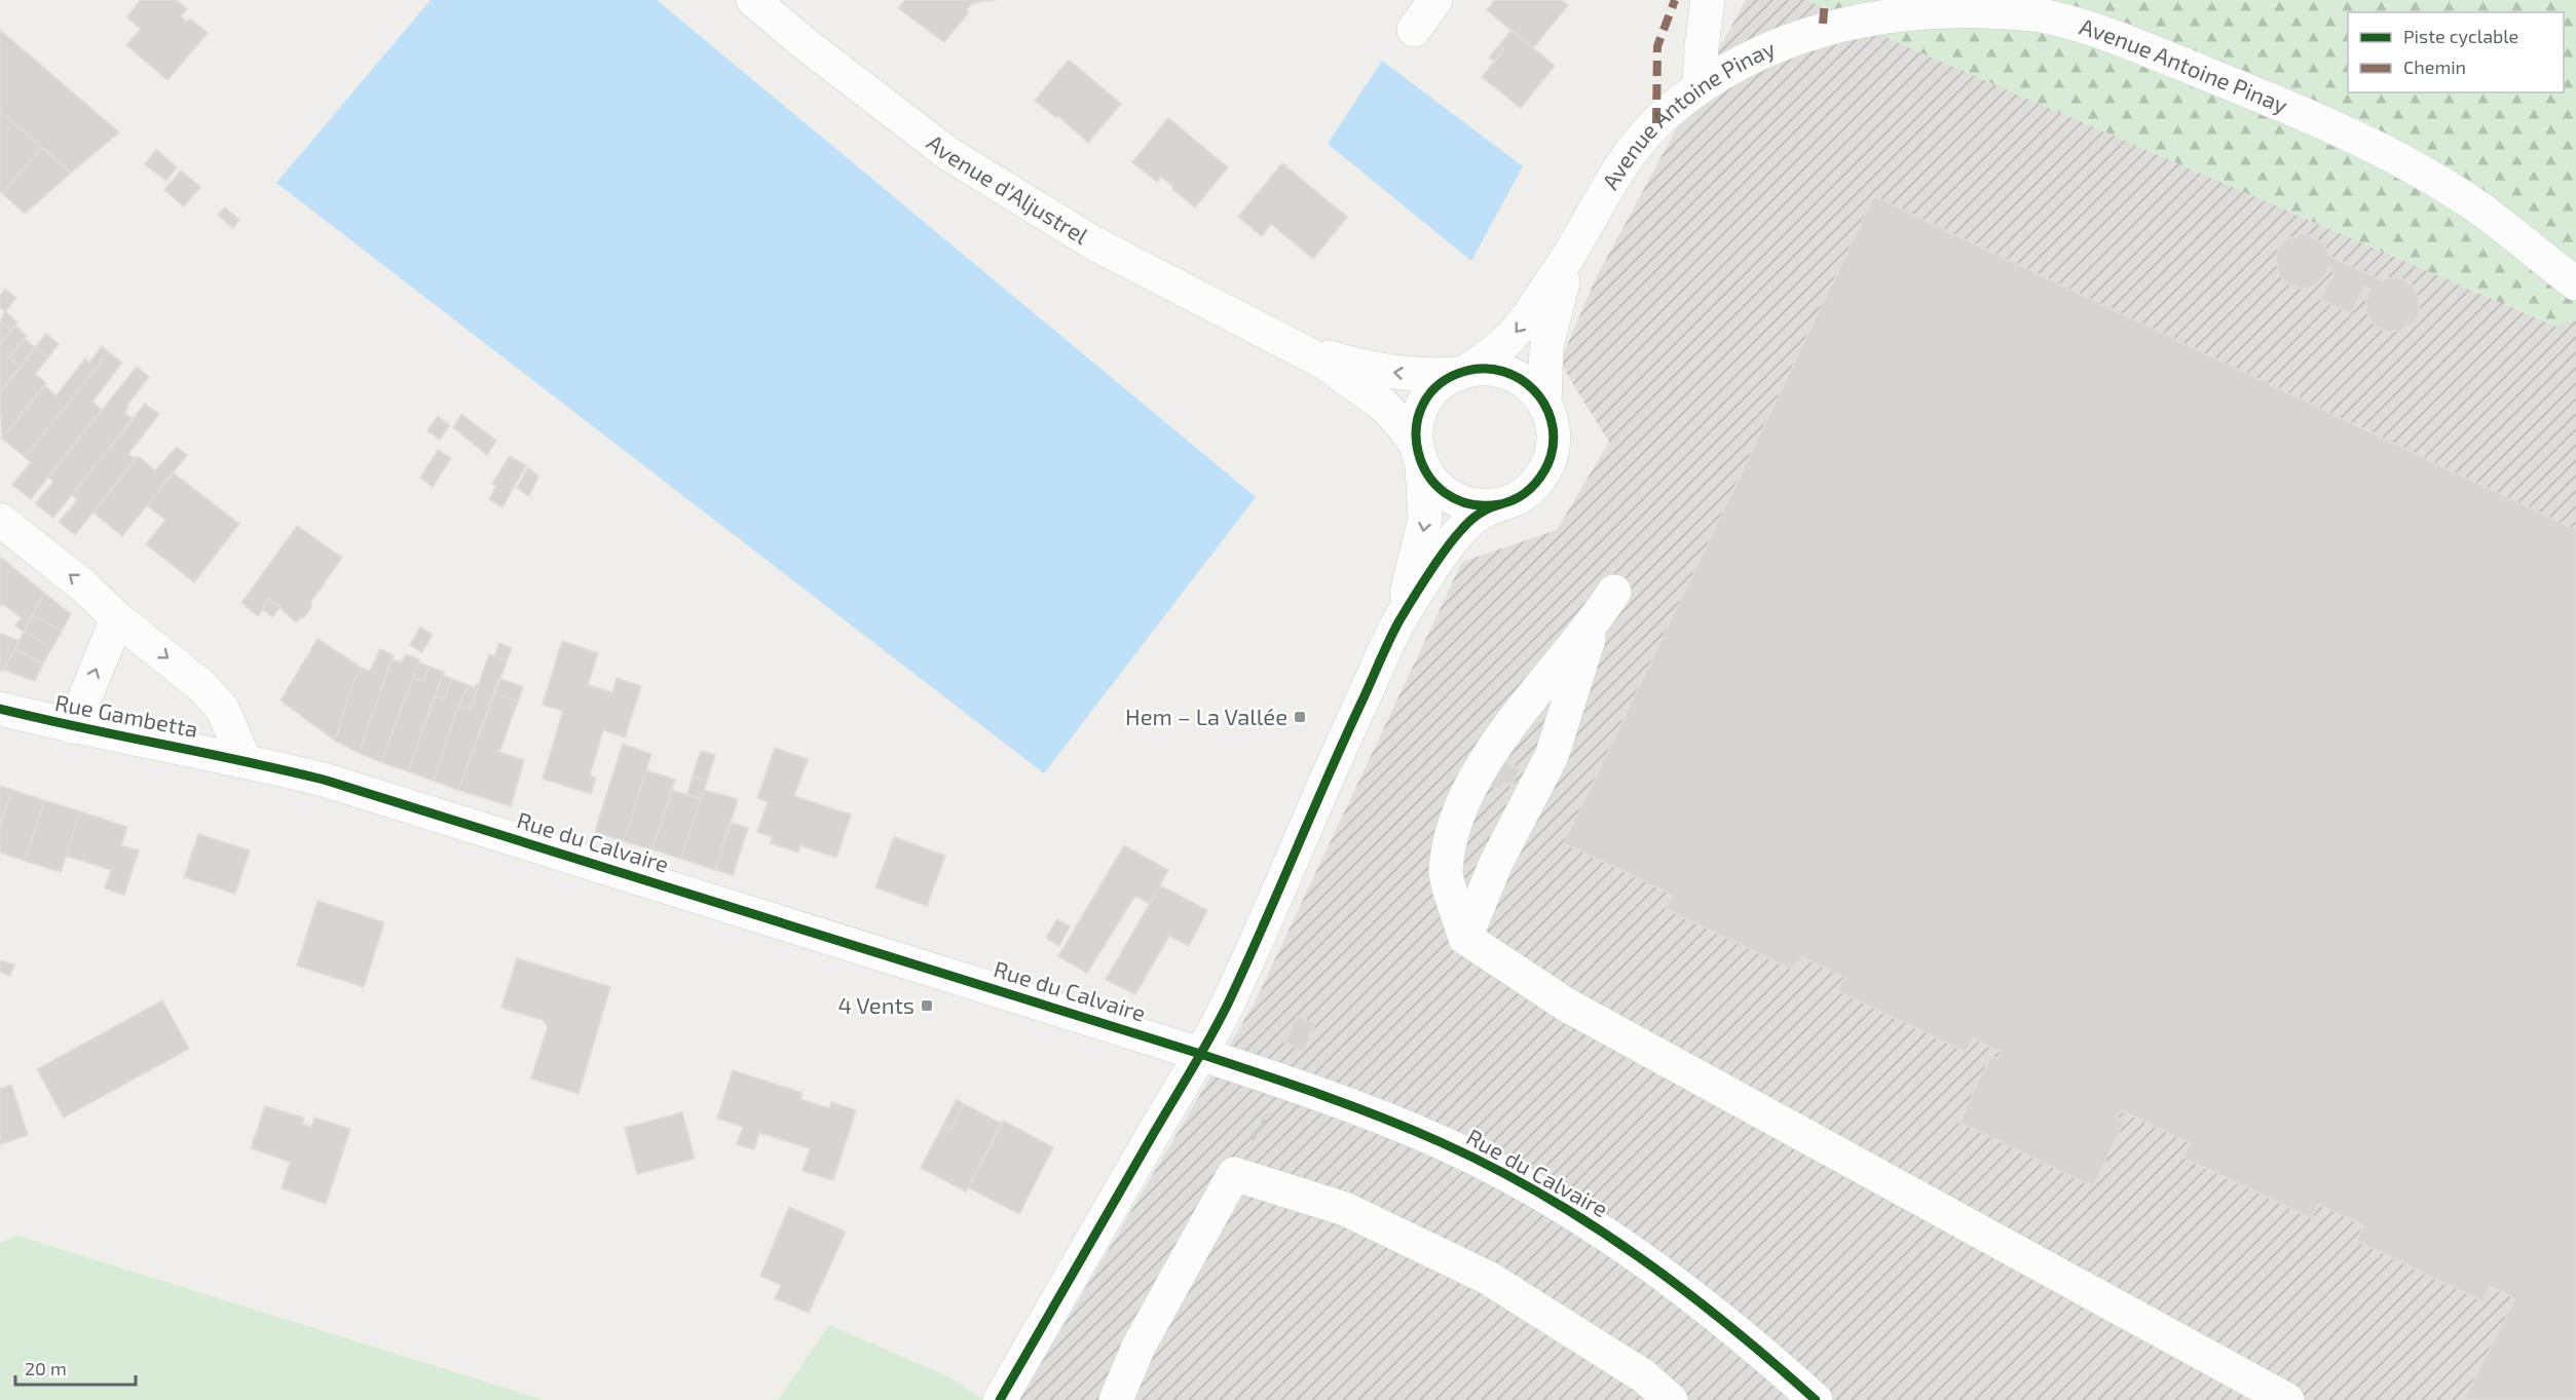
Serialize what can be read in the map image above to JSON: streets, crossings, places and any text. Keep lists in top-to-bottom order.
{
  "streets": {
    "street": [
      "Avenue Antoine Pinay",
      "Avenue d'Aljustrel",
      "Rue Gambetta",
      "Rue du Calvaire"
    ]
  },
  "crossings": [
    ["Avenue Antoine Pinay", "Avenue d'Aljustrel"],
    ["Rue Gambetta", "Rue du Calvaire"]
  ],
  "places": {
    "transit": ["Hem – La Vallée", "4 Vents"]
  },
  "legend": ["Piste cyclable", "Chemin"],
  "scale_bar": "20 m"
}
